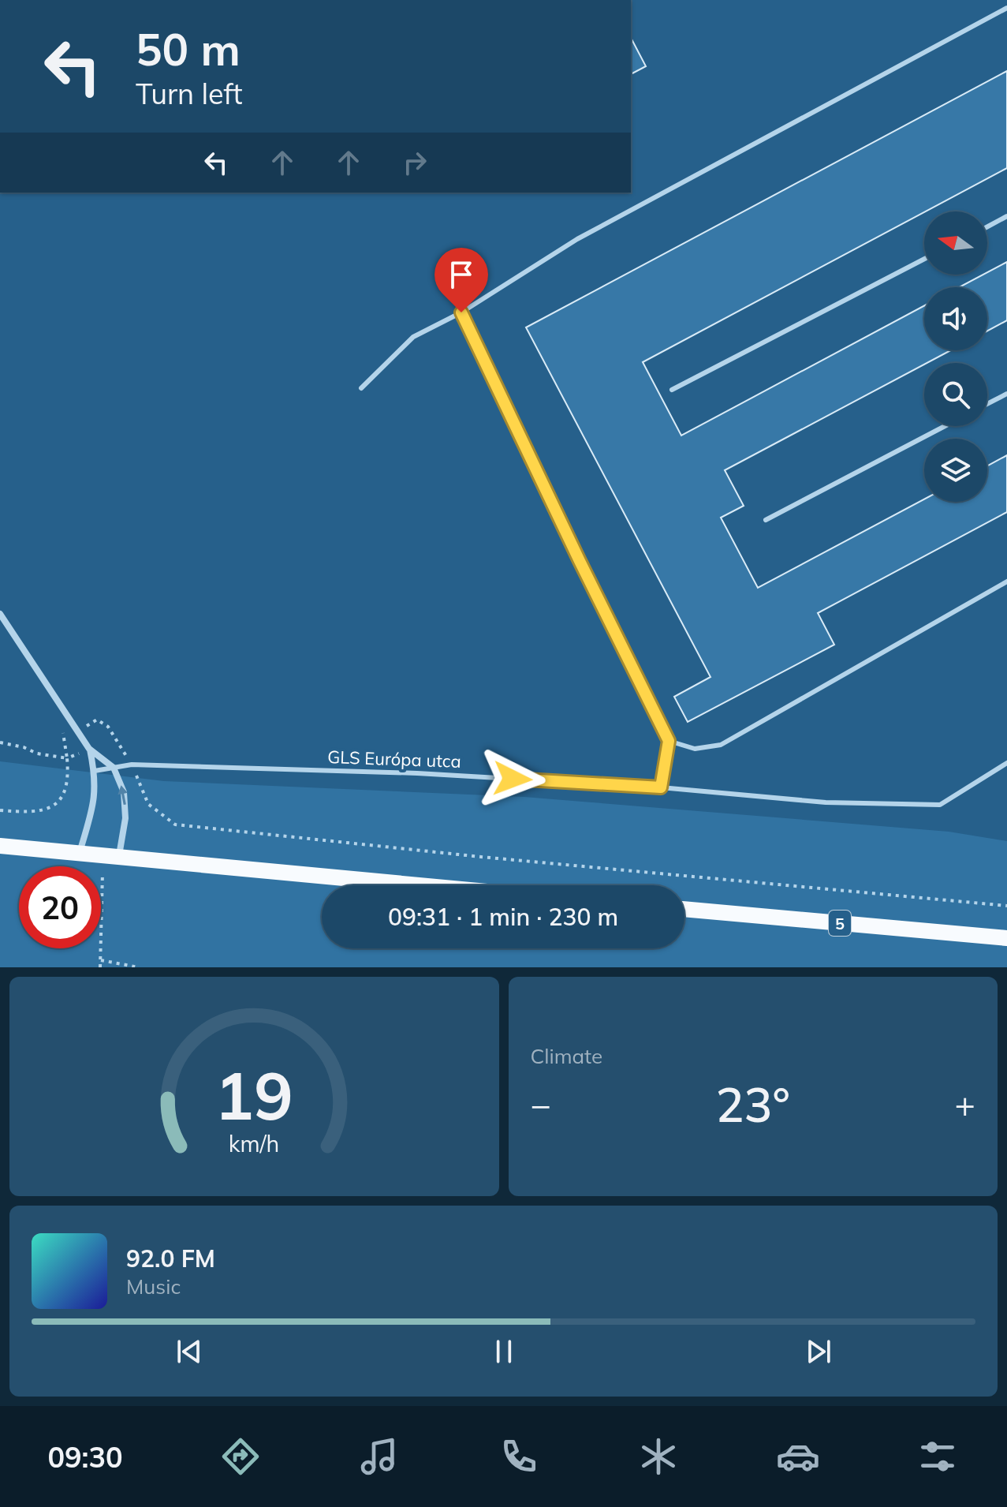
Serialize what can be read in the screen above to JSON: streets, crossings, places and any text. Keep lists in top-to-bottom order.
{
  "streets": {
    "main road": ["5"],
    "lane": ["GLS Európa utca"]
  },
  "north": "left",
  "page": {
    "turn": ["50 m", "Turn left"],
    "limit": "20",
    "trip": "09:31 · 1 min · 230 m",
    "tile": "Climate",
    "heat": ["−", "23°", "+"],
    "song": ["92.0 FM", "Music"],
    "tabs": "09:30",
    "gauge": ["19", "km/h"]
  }
}
